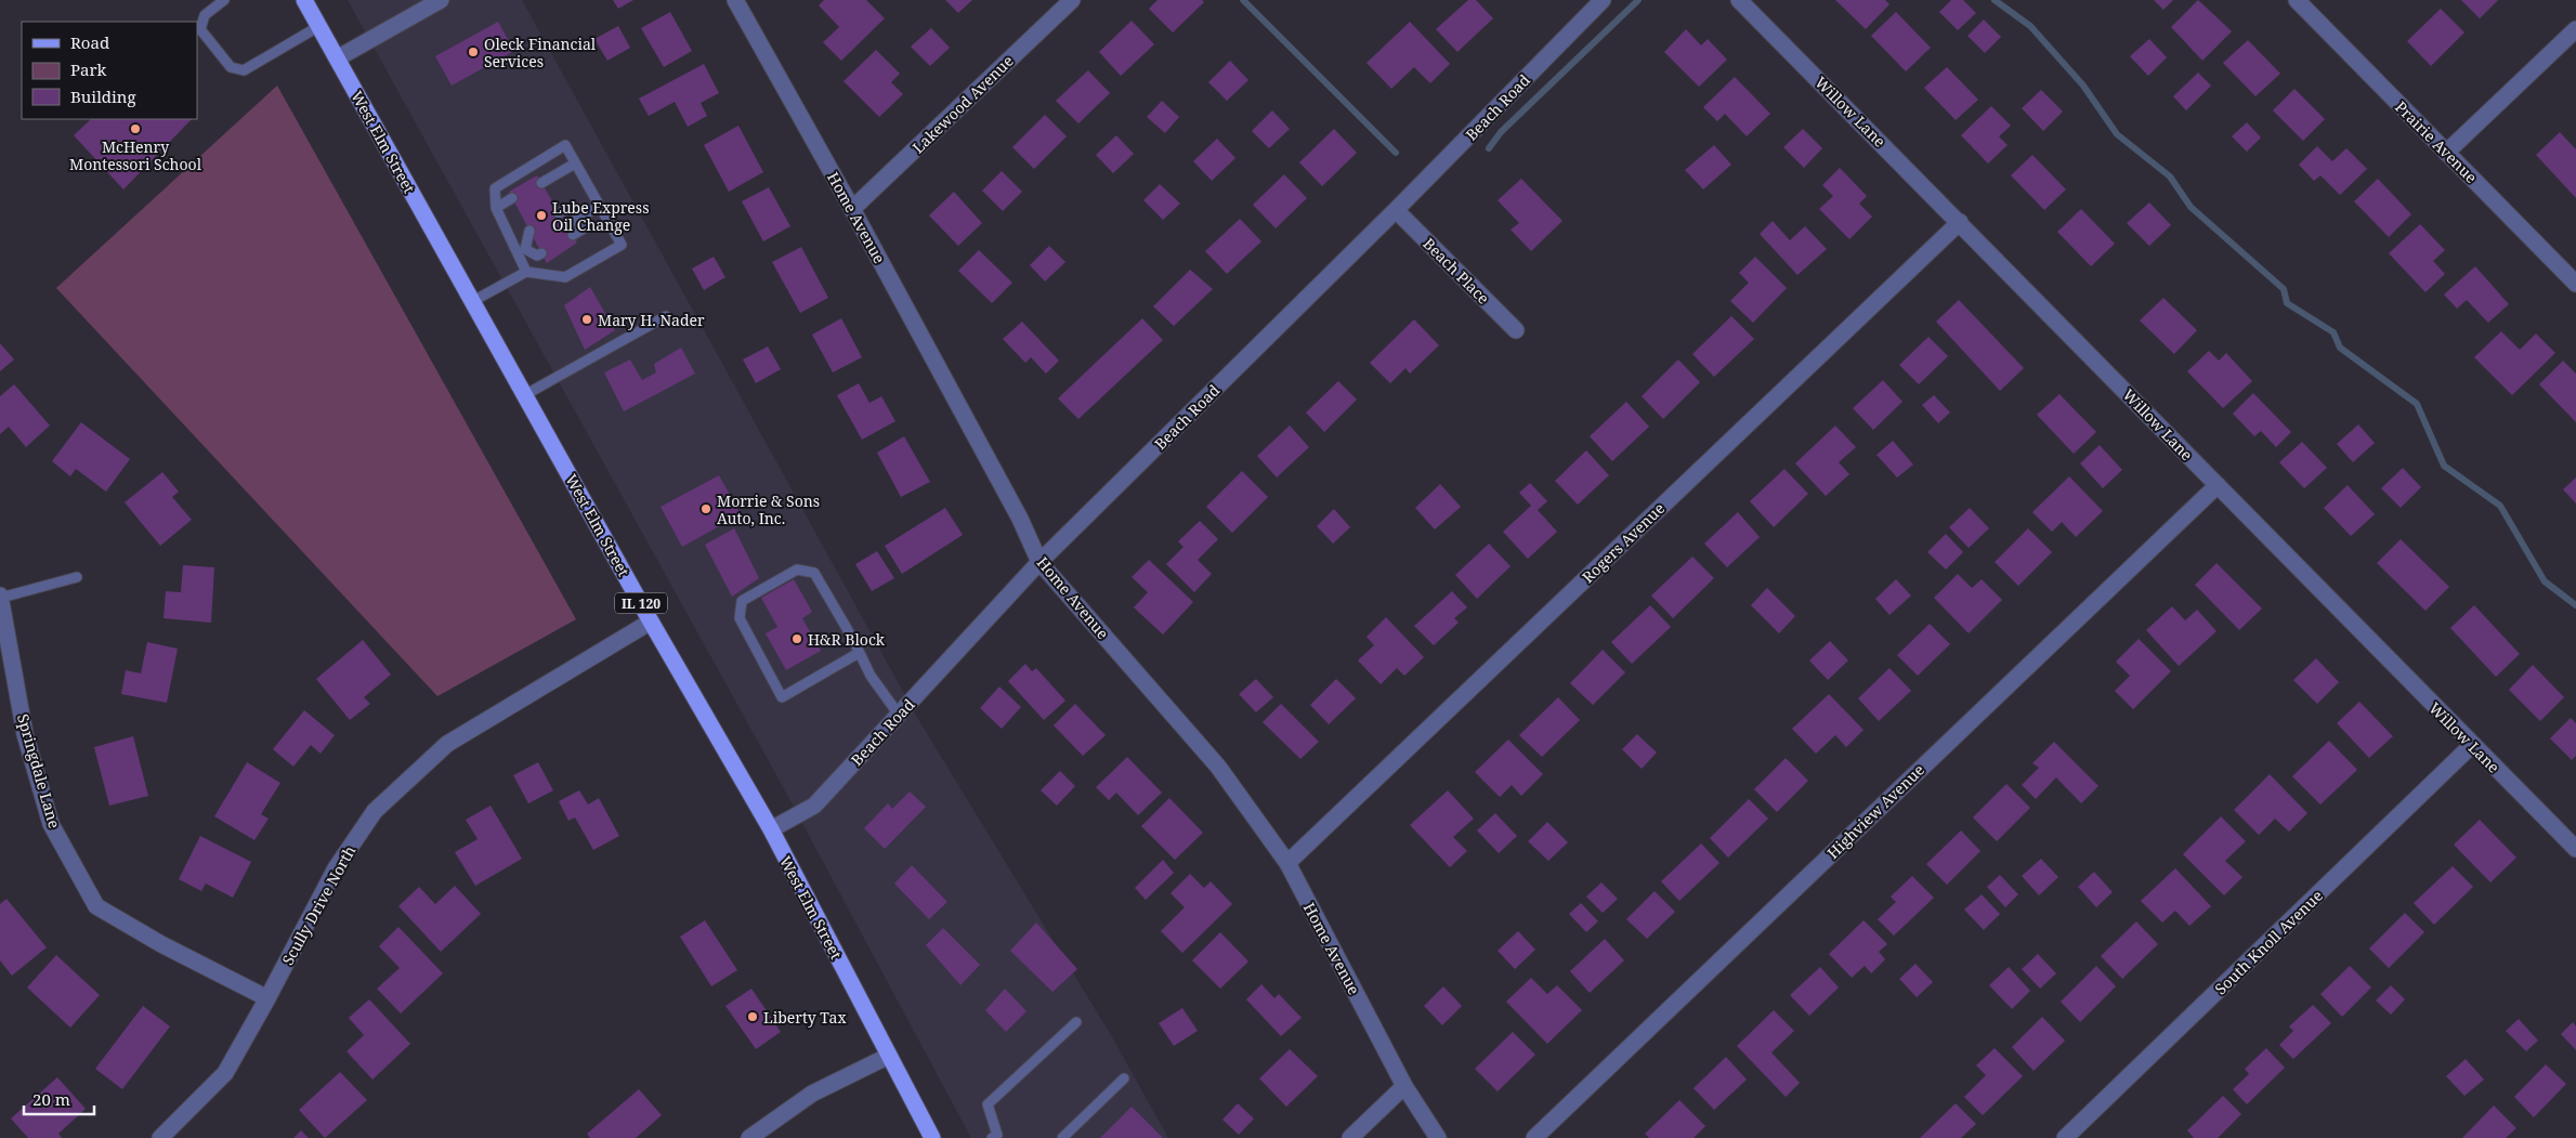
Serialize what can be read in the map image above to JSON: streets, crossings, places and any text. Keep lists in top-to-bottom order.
{
  "streets": {
    "main road": ["West Elm Street", "IL 120"],
    "street": [
      "Lakewood Avenue",
      "Beach Road",
      "Willow Lane",
      "Prairie Avenue",
      "Home Avenue",
      "Beach Place",
      "Rogers Avenue",
      "Springdale Lane",
      "Highview Avenue",
      "Scully Drive North",
      "South Knoll Avenue"
    ]
  },
  "crossings": [
    ["Lakewood Avenue", "Home Avenue"],
    ["Beach Road", "West Elm Street"],
    ["Beach Road", "Home Avenue"],
    ["Beach Road", "Beach Place"],
    ["Willow Lane", "Rogers Avenue"],
    ["Willow Lane", "Highview Avenue"],
    ["Willow Lane", "South Knoll Avenue"],
    ["West Elm Street", "Scully Drive North"],
    ["Home Avenue", "Rogers Avenue"],
    ["Springdale Lane", "Scully Drive North"]
  ],
  "places": [
    "Oleck Financial Services",
    "McHenry Montessori School",
    "Lube Express Oil Change",
    "Mary H. Nader",
    "Morrie & Sons Auto, Inc.",
    "H&R Block",
    "Liberty Tax"
  ],
  "legend": ["Road", "Park", "Building"],
  "scale_bar": "20 m"
}
